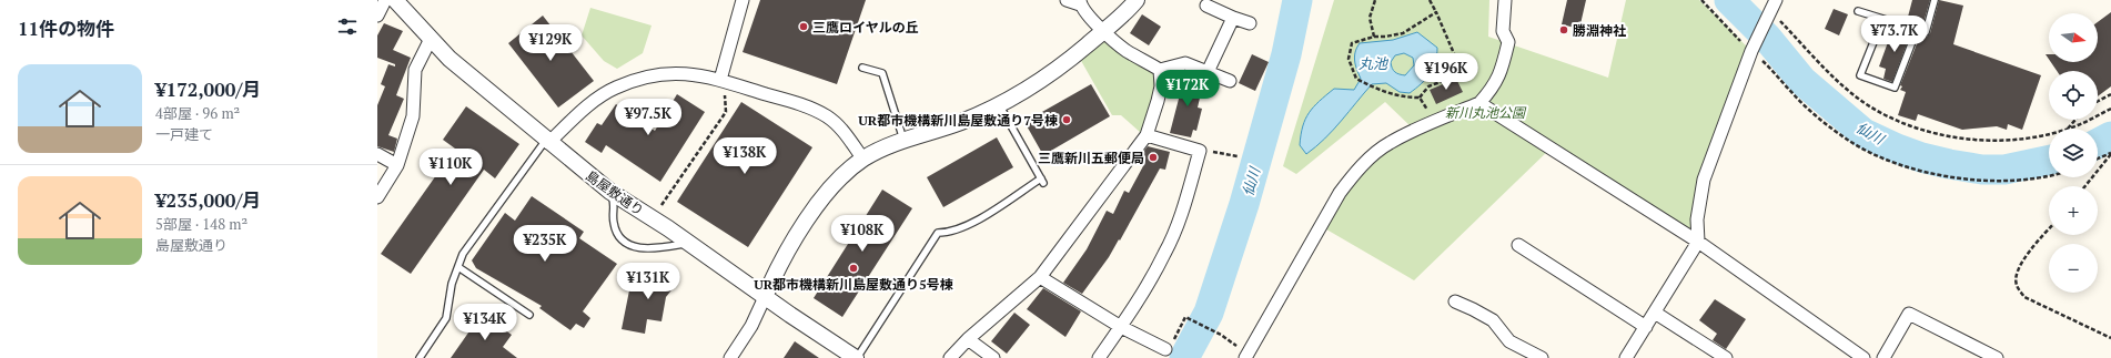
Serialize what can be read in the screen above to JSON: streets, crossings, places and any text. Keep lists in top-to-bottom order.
{
  "streets": {
    "street": ["島屋敷通り"]
  },
  "water": ["丸池", "仙川"],
  "parks": ["新川丸池公園"],
  "places": [
    "三鷹ロイヤルの丘",
    "勝淵神社",
    "UR都市機構新川島屋敷通り7号棟",
    "三鷹新川五郵便局",
    "UR都市機構新川島屋敷通り5号棟"
  ],
  "north": "right",
  "page": {
    "heading": "11件の物件",
    "map_buttons": ["+", "−"],
    "price": [
      "¥73.7K",
      "¥129K",
      "¥196K",
      "¥172K",
      "¥97.5K",
      "¥138K",
      "¥110K",
      "¥108K",
      "¥235K",
      "¥131K",
      "¥134K"
    ],
    "list": [
      {
        "name": "¥172,000/月",
        "note": "4部屋 · 96 m² · 一戸建て"
      },
      {
        "name": "¥235,000/月",
        "note": "5部屋 · 148 m² · 島屋敷通り"
      }
    ]
  }
}
